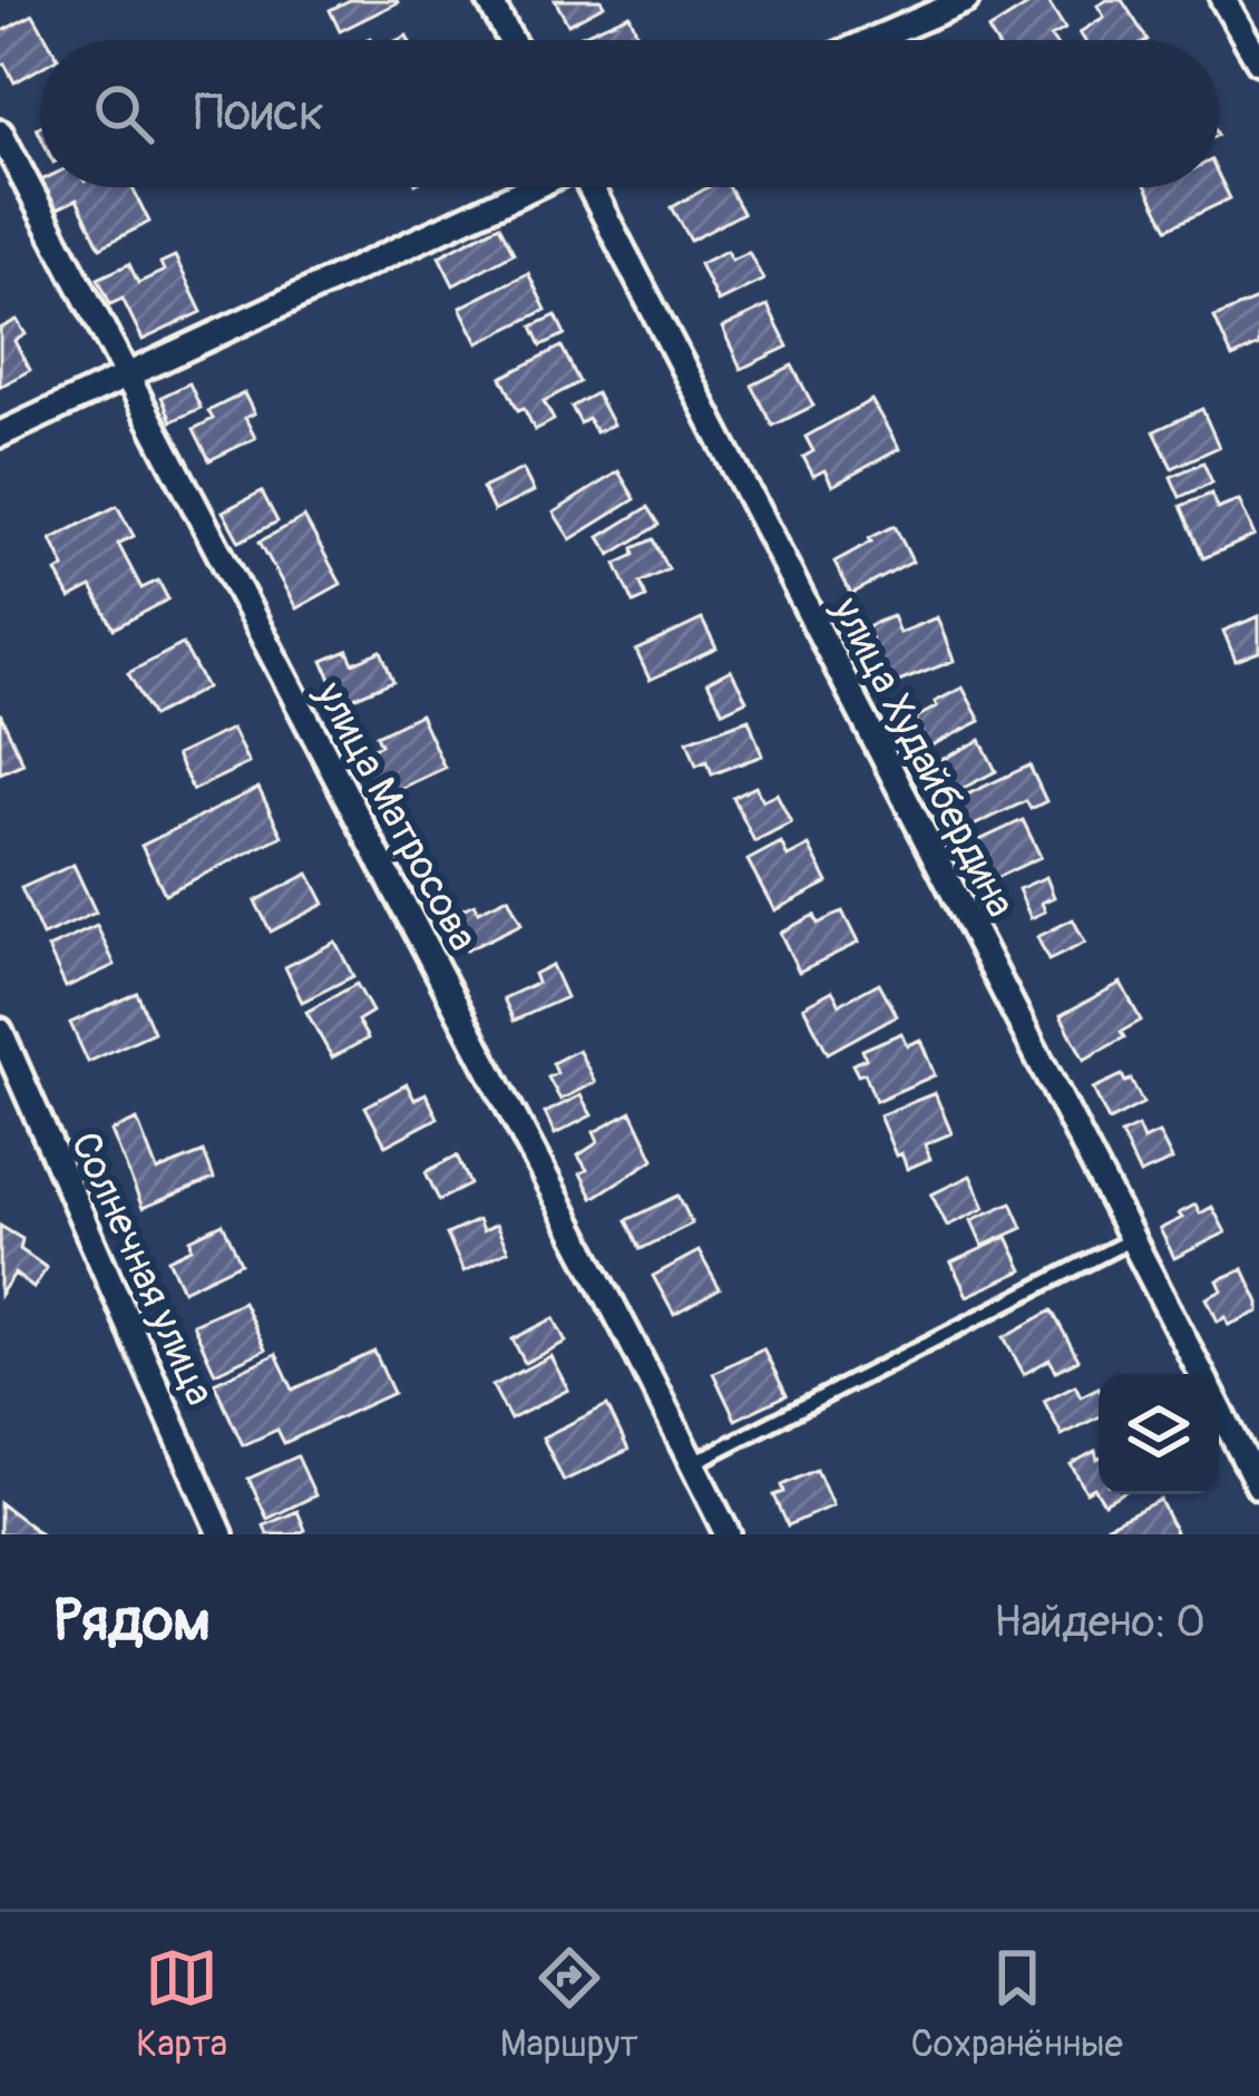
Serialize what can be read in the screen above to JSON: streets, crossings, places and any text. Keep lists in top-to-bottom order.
{
  "streets": {
    "street": ["улица Худайбердина", "улица Матросова", "Солнечная улица"]
  },
  "page": {
    "search": "Поиск",
    "heading": ["Рядом", "Найдено: 0"],
    "nav": ["Карта", "Маршрут", "Сохранённые"]
  }
}
